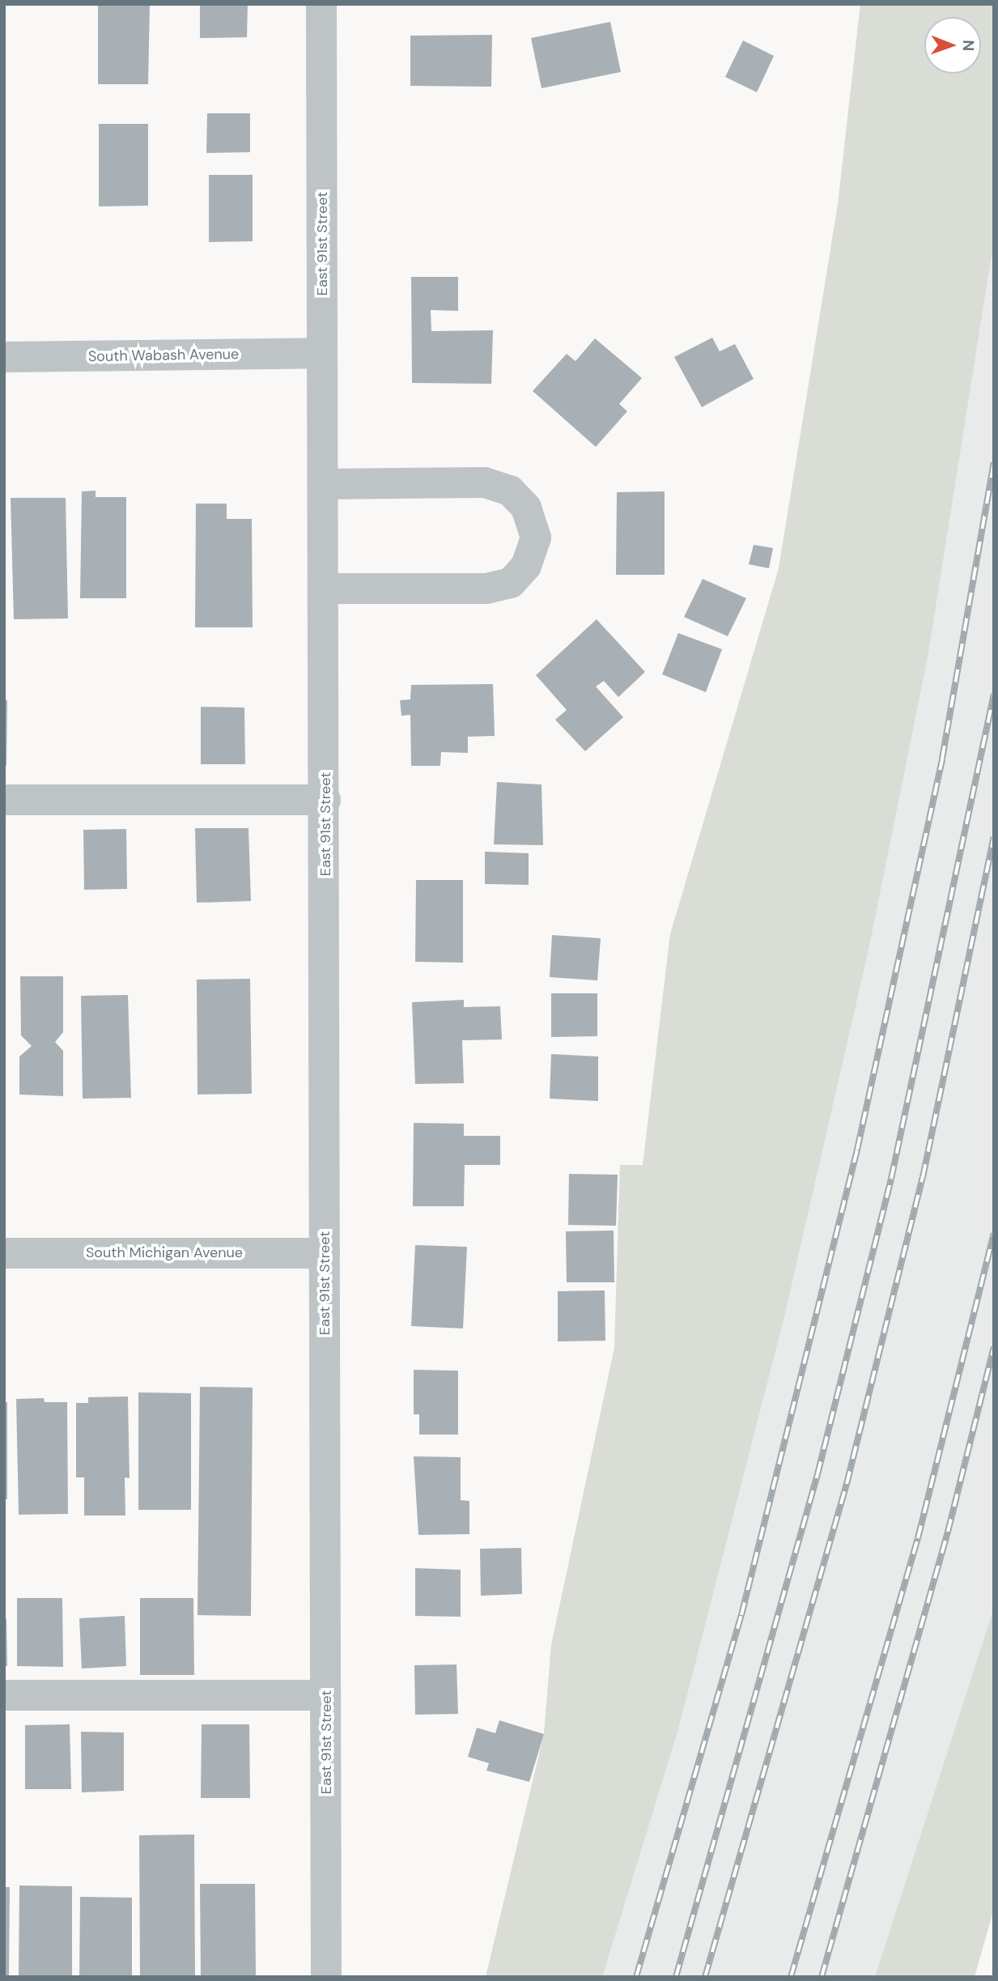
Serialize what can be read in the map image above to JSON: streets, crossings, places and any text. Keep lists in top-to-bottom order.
{
  "streets": {
    "street": ["East 91st Street", "South Wabash Avenue", "South Michigan Avenue"]
  },
  "crossings": [
    ["East 91st Street", "South Wabash Avenue"],
    ["East 91st Street", "South Michigan Avenue"]
  ],
  "north": "right"
}
